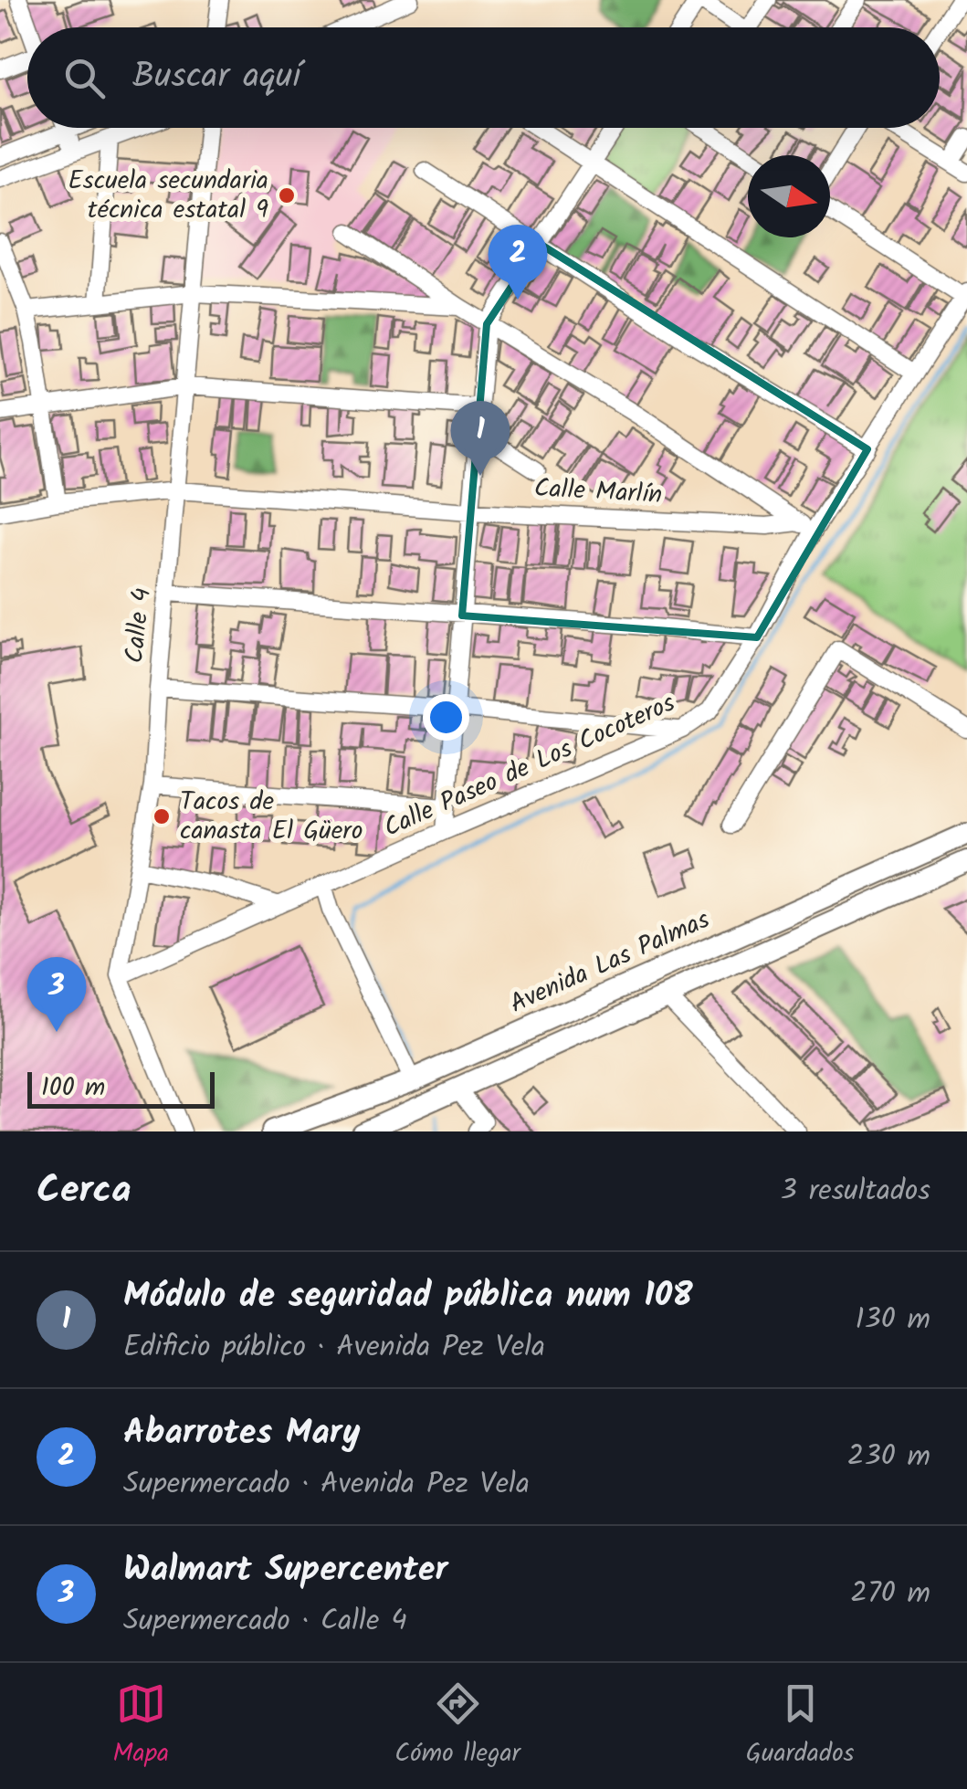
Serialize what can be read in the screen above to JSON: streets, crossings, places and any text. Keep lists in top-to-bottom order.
{
  "streets": {
    "main road": ["Avenida Las Palmas"],
    "street": ["Calle Marlín", "Calle 4", "Calle Paseo de Los Cocoteros"]
  },
  "crossings": [
    ["Calle Marlín", "Calle 4"],
    ["Calle Marlín", "Calle Paseo de Los Cocoteros"],
    ["Calle 4", "Calle Paseo de Los Cocoteros"]
  ],
  "places": ["Escuela secundaria técnica estatal 9", "Tacos de canasta El Güero"],
  "scale_bar": "100 m",
  "north": "right",
  "page": {
    "search": "Buscar aquí",
    "pins": ["2", "1", "3"],
    "scale": "100 m",
    "heading": ["Cerca", "3 resultados"],
    "list": [
      {
        "mark": "1",
        "name": "Módulo de seguridad pública num 108",
        "note": "Edificio público · Avenida Pez Vela",
        "value": "130 m"
      },
      {
        "mark": "2",
        "name": "Abarrotes Mary",
        "note": "Supermercado · Avenida Pez Vela",
        "value": "230 m"
      },
      {
        "mark": "3",
        "name": "Walmart Supercenter",
        "note": "Supermercado · Calle 4",
        "value": "270 m"
      }
    ],
    "nav": ["Mapa", "Cómo llegar", "Guardados"]
  }
}
